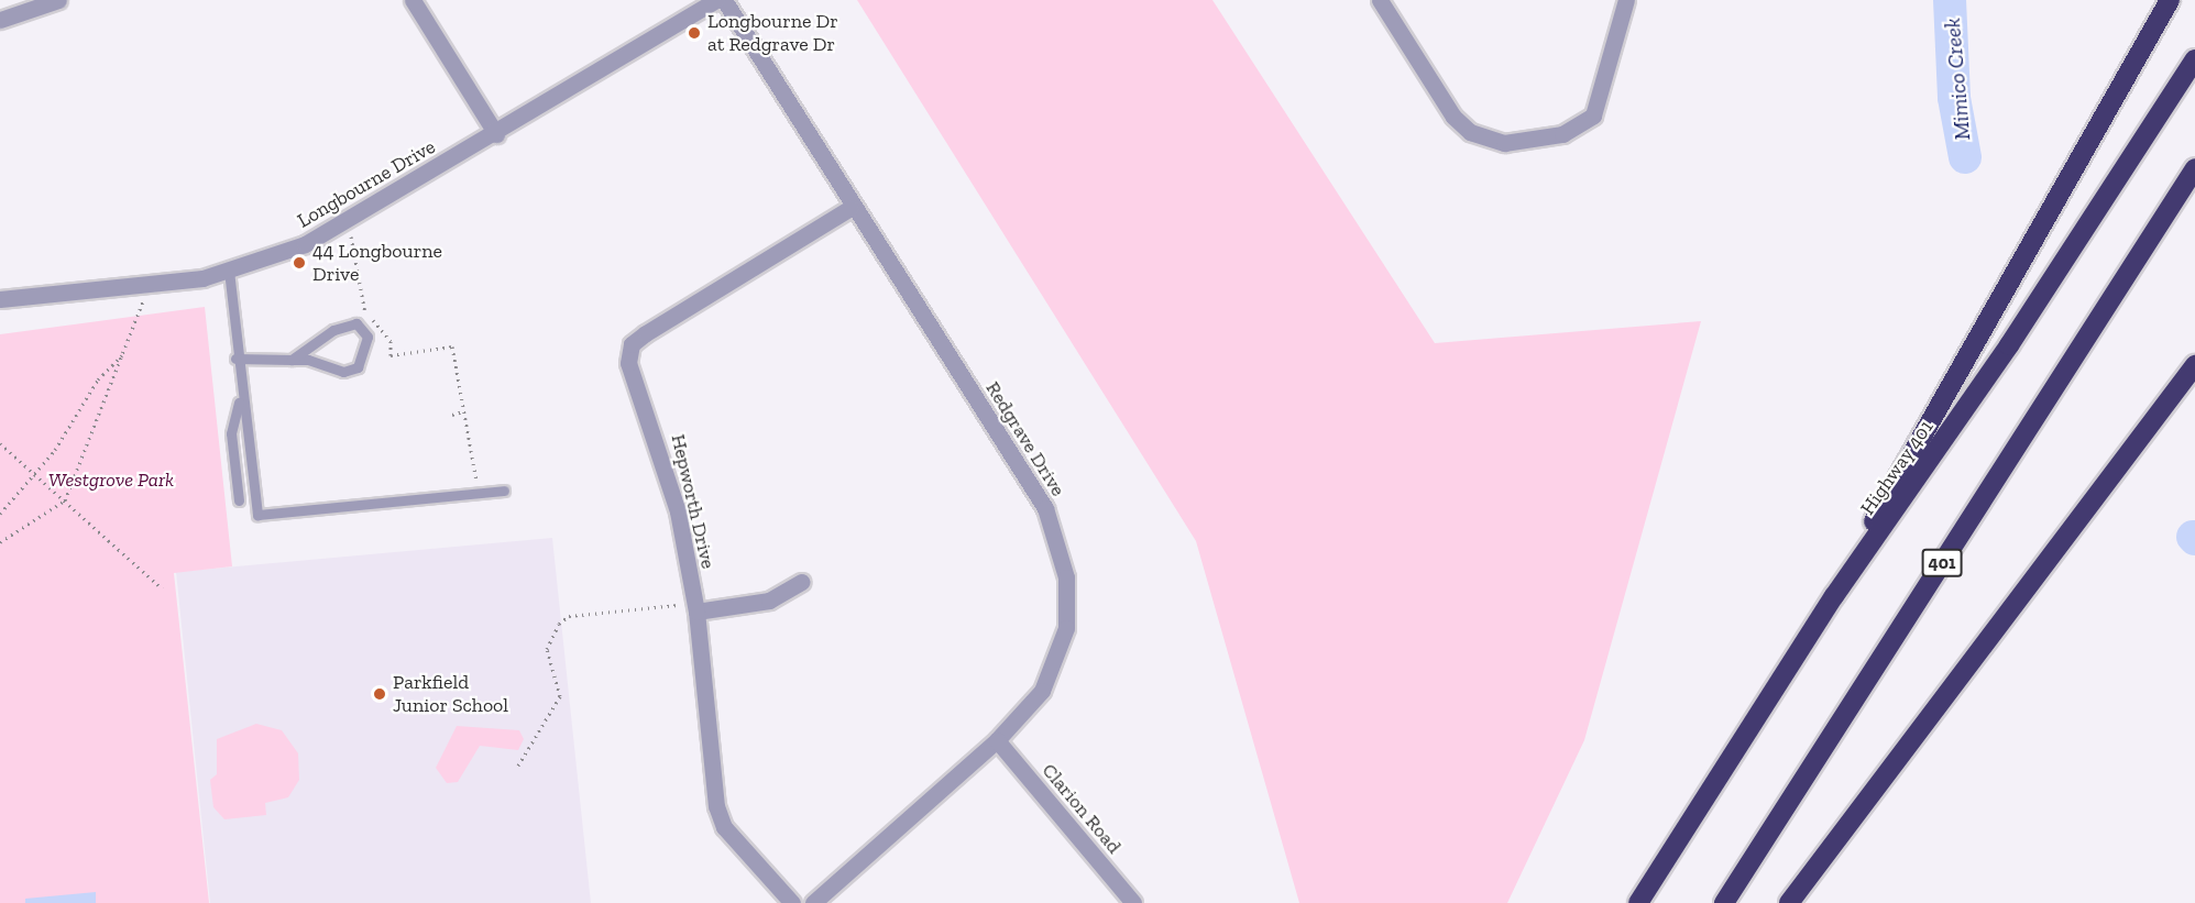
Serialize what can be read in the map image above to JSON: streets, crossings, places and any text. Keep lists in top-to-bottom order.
{
  "streets": {
    "highway": ["Highway 401", "401"],
    "street": [
      "Longbourne Drive",
      "Redgrave Drive",
      "Hepworth Drive",
      "Clarion Road"
    ]
  },
  "crossings": [
    ["Redgrave Drive", "Hepworth Drive"],
    ["Redgrave Drive", "Clarion Road"]
  ],
  "water": ["Mimico Creek"],
  "parks": ["Westgrove Park"],
  "places": ["Longbourne Dr at Redgrave Dr", "44 Longbourne Drive", "Parkfield Junior School"]
}
